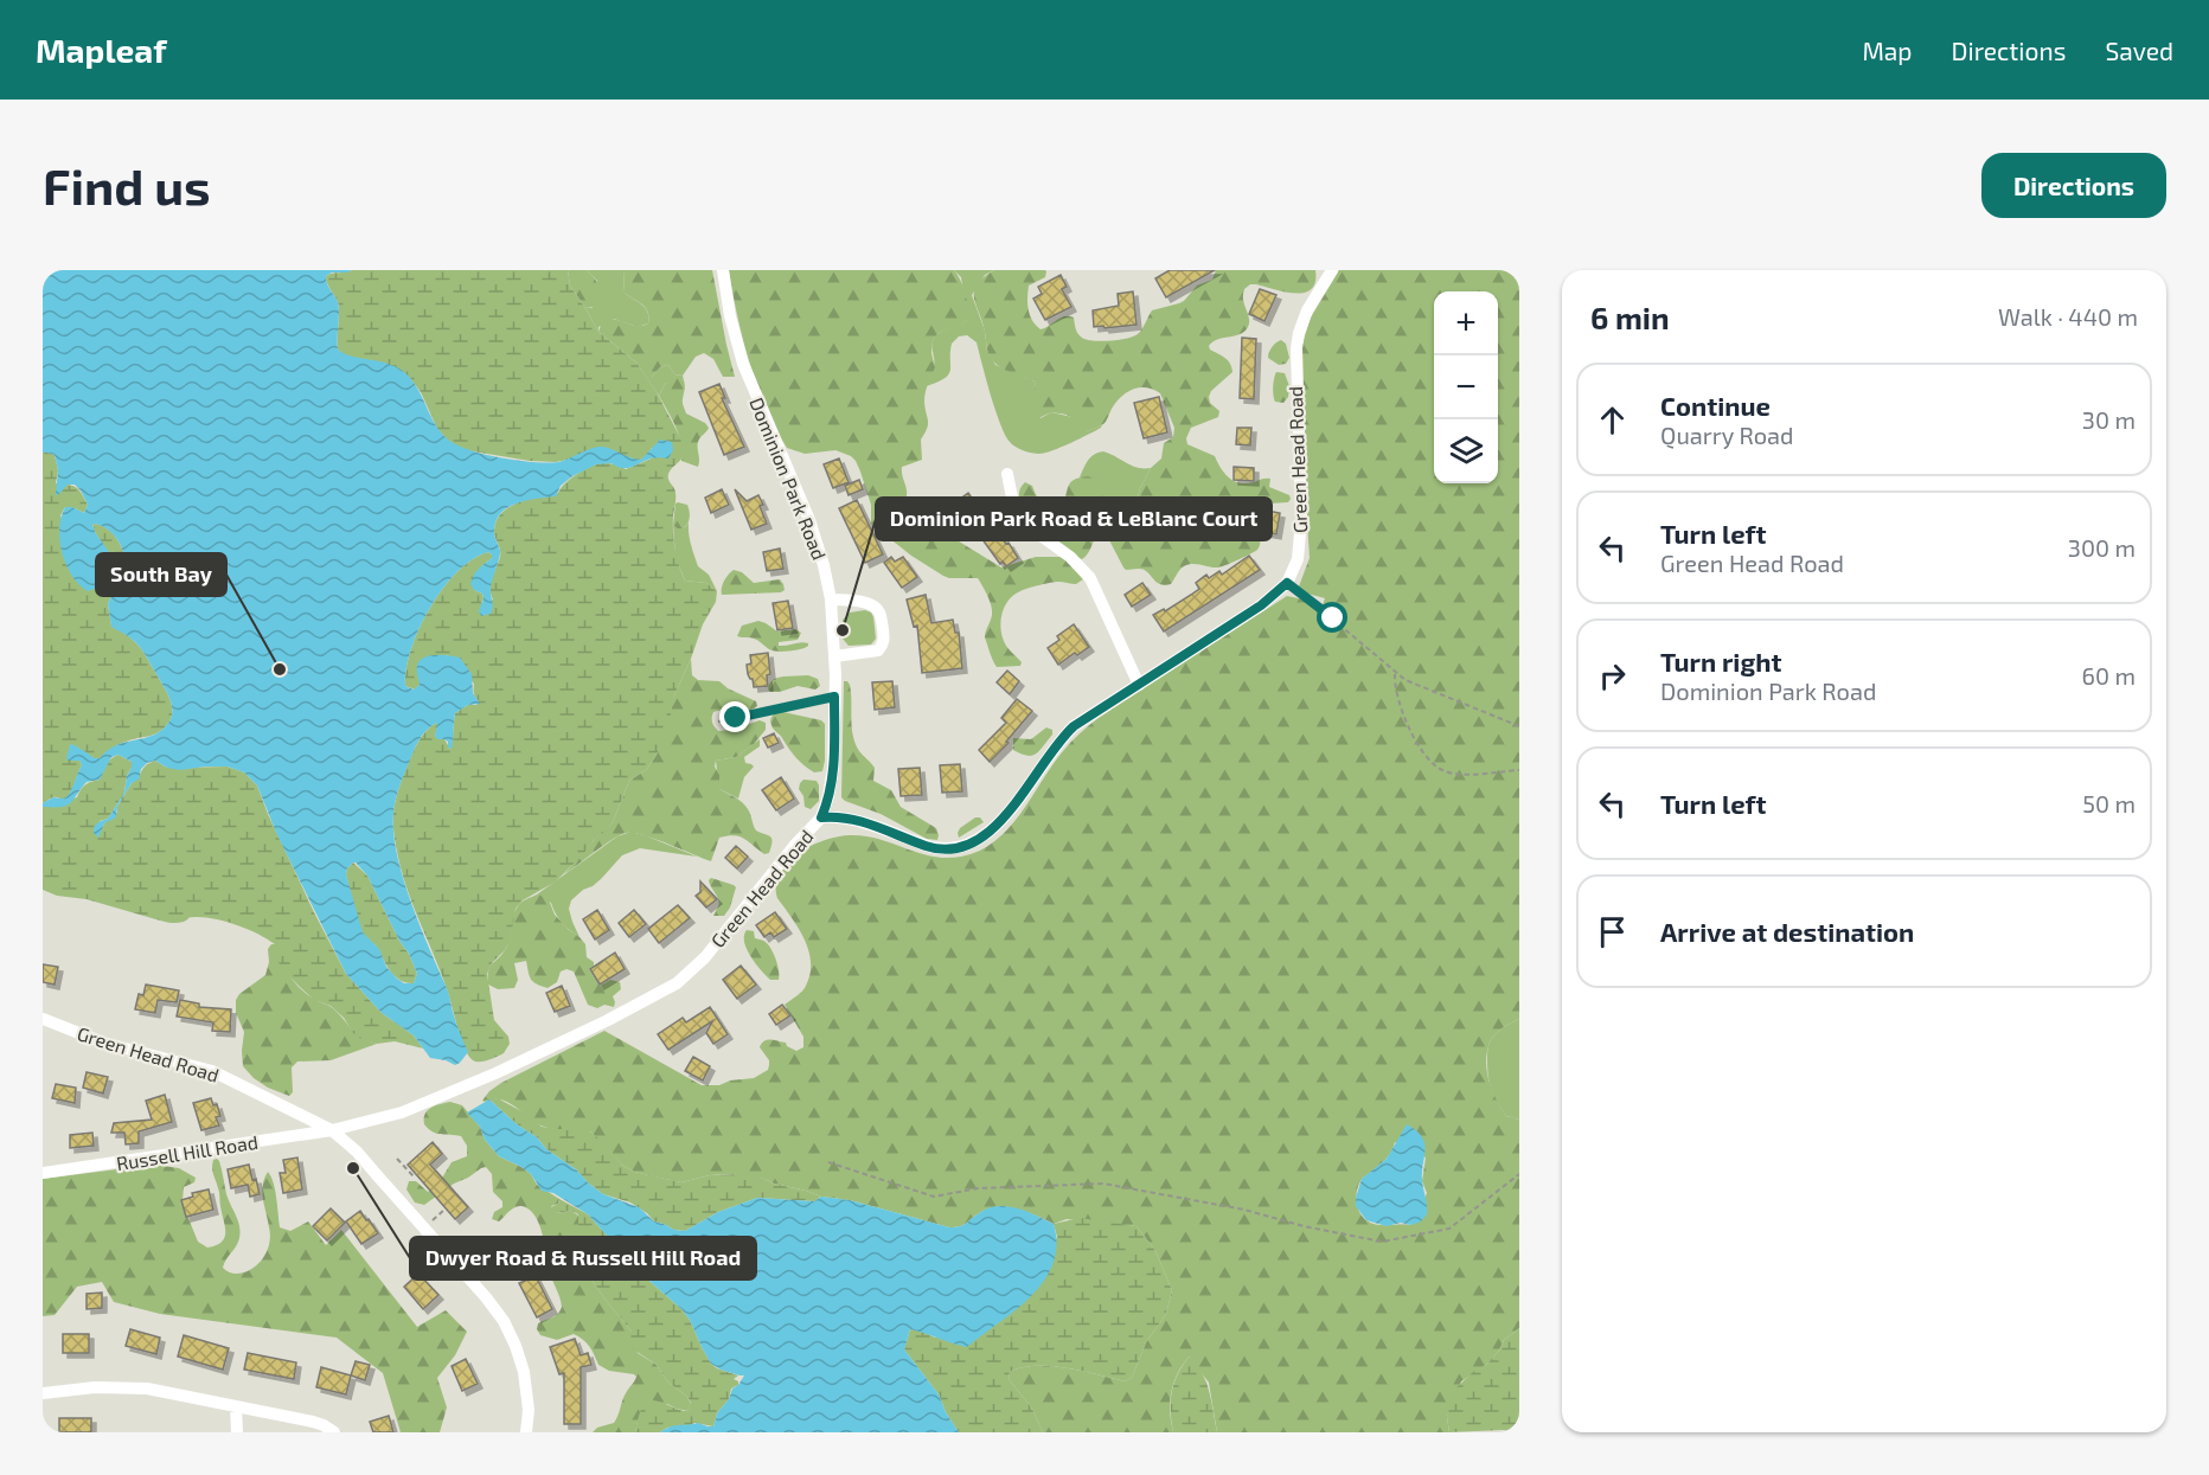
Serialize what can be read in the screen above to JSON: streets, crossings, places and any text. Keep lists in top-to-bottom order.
{
  "streets": {
    "street": ["Green Head Road", "Dominion Park Road", "Russell Hill Road"]
  },
  "crossings": [
    ["Green Head Road", "Dominion Park Road"],
    ["Green Head Road", "Russell Hill Road"]
  ],
  "places": ["Dominion Park Road & LeBlanc Court", "South Bay", "Dwyer Road & Russell Hill Road"],
  "page": {
    "header": "Mapleaf",
    "nav": ["Map", "Directions", "Saved"],
    "buttons": "Directions",
    "title": "Find us",
    "heading": ["6 min", "Walk · 440 m"],
    "map_buttons": ["+", "−"],
    "list": [
      ["Continue", "Quarry Road", "30 m"],
      ["Turn left", "Green Head Road", "300 m"],
      ["Turn right", "Dominion Park Road", "60 m"],
      ["Turn left", "50 m"],
      "Arrive at destination"
    ]
  }
}
